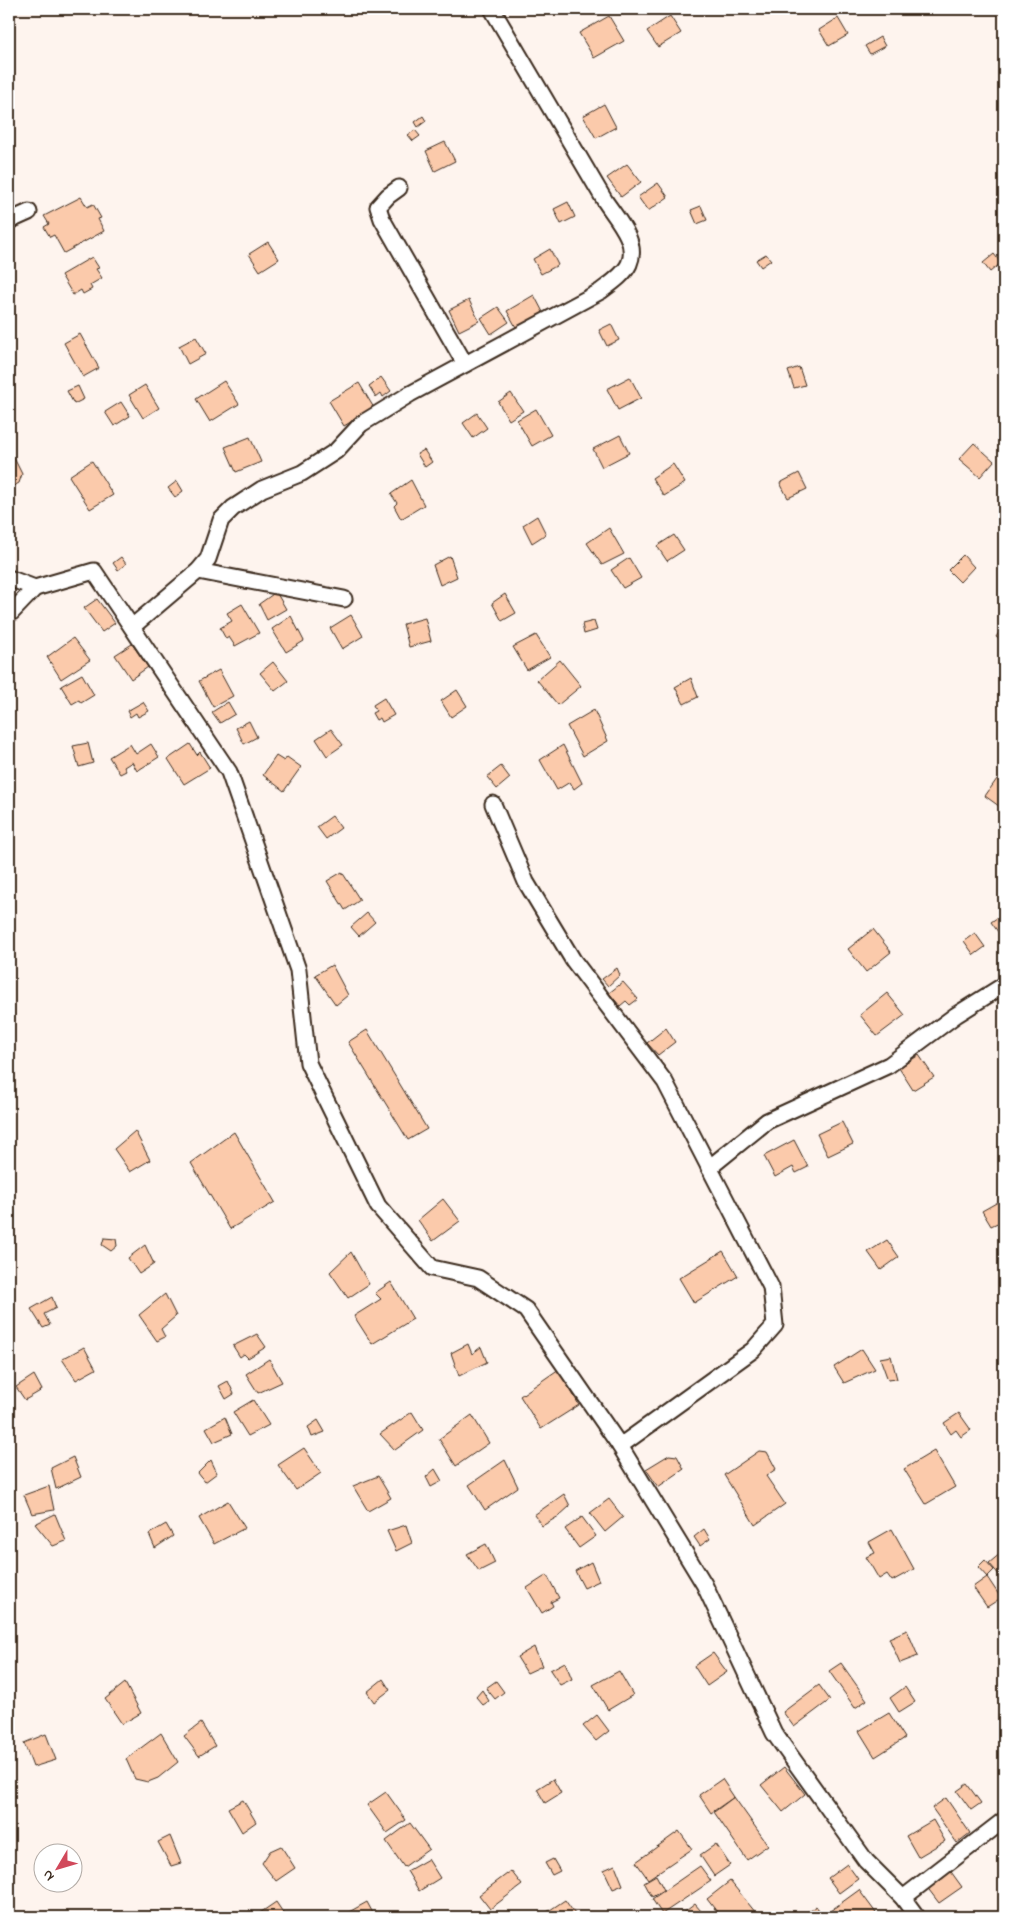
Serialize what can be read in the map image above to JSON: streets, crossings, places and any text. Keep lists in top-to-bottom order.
{
  "north": "bottom left"
}
